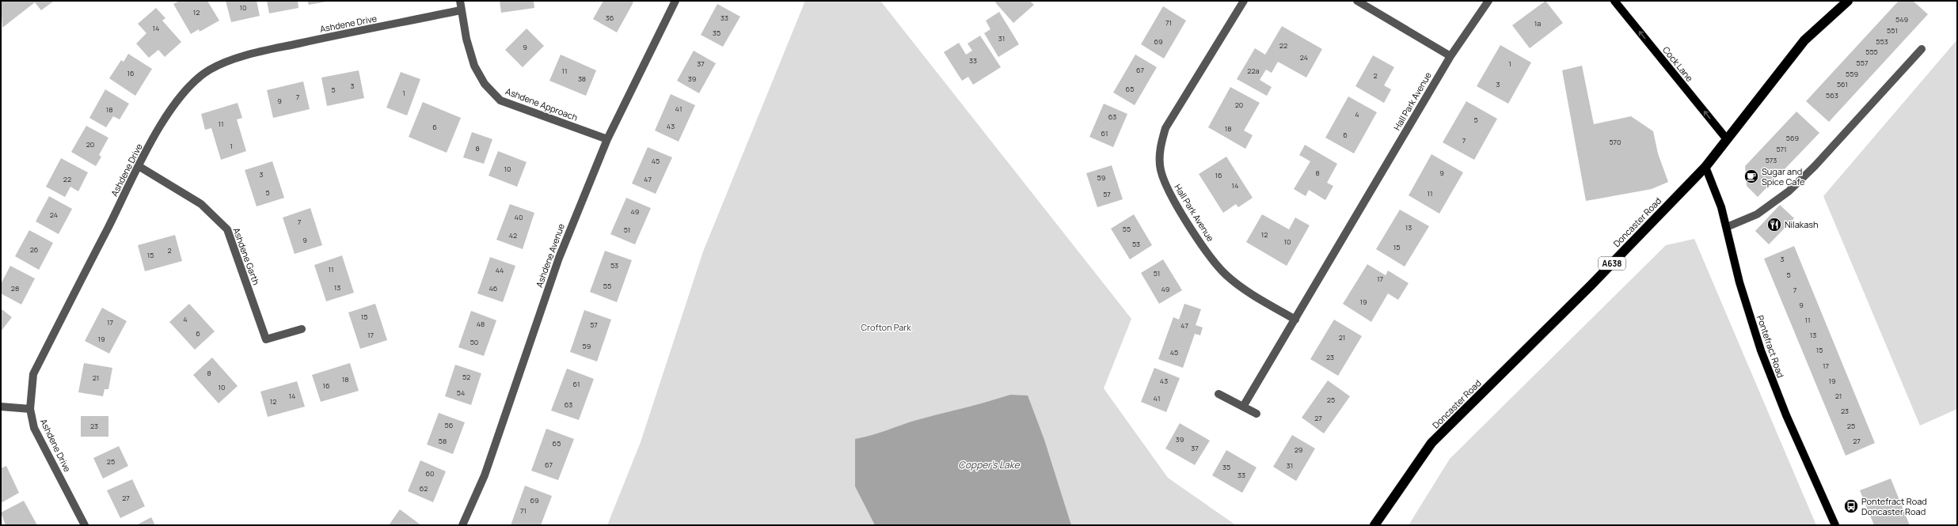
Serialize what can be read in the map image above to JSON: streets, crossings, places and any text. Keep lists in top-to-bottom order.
{
  "streets": {
    "highway": ["Doncaster Road", "A638"],
    "main road": ["Cock Lane", "Pontefract Road"],
    "street": [
      "Ashdene Drive",
      "Hall Park Avenue",
      "Ashdene Approach",
      "Ashdene Avenue",
      "Ashdene Garth"
    ]
  },
  "crossings": [
    ["Ashdene Drive", "Ashdene Approach"],
    ["Ashdene Drive", "Ashdene Garth"],
    ["Cock Lane", "Doncaster Road"],
    ["Ashdene Approach", "Ashdene Avenue"],
    ["Doncaster Road", "Pontefract Road"]
  ],
  "one_way": ["Cock Lane"],
  "water": ["Copper's Lake"],
  "parks": ["Crofton Park"],
  "places": {
    "cafe": ["Sugar and Spice Cafe"],
    "restaurant": ["Nilakash"],
    "bus stop": ["Pontefract Road Doncaster Road"]
  },
  "house_numbers": [
    "10",
    "12",
    "36",
    "33",
    "549",
    "71",
    "1a",
    "14",
    "551",
    "35",
    "31",
    "69",
    "553",
    "22",
    "9",
    "555",
    "24",
    "33",
    "557",
    "37",
    "1",
    "67",
    "11",
    "22a",
    "16",
    "559",
    "2",
    "38",
    "39",
    "3",
    "561",
    "3",
    "65",
    "5",
    "1",
    "563",
    "7",
    "9",
    "20",
    "41",
    "18",
    "4",
    "63",
    "5",
    "11",
    "43",
    "6",
    "18",
    "61",
    "6",
    "569",
    "7",
    "570",
    "20",
    "1",
    "8",
    "571",
    "573",
    "45",
    "10",
    "8",
    "9",
    "3",
    "16",
    "59",
    "22",
    "47",
    "14",
    "5",
    "11",
    "57",
    "49",
    "24",
    "40",
    "7",
    "13",
    "55",
    "51",
    "12",
    "42",
    "9",
    "10",
    "53",
    "15",
    "26",
    "2",
    "15",
    "3",
    "53",
    "11",
    "44",
    "51",
    "5",
    "17",
    "55",
    "13",
    "28",
    "46",
    "49",
    "7",
    "19",
    "9",
    "15",
    "4",
    "11",
    "17",
    "48",
    "57",
    "47",
    "6",
    "17",
    "13",
    "21",
    "19",
    "50",
    "59",
    "15",
    "45",
    "23",
    "17",
    "8",
    "52",
    "21",
    "18",
    "43",
    "19",
    "61",
    "16",
    "10",
    "54",
    "14",
    "21",
    "41",
    "25",
    "12",
    "63",
    "23",
    "27",
    "56",
    "23",
    "25",
    "39",
    "58",
    "27",
    "65",
    "37",
    "29",
    "25",
    "67",
    "31",
    "35",
    "60",
    "33",
    "62",
    "27",
    "69",
    "71"
  ]
}
